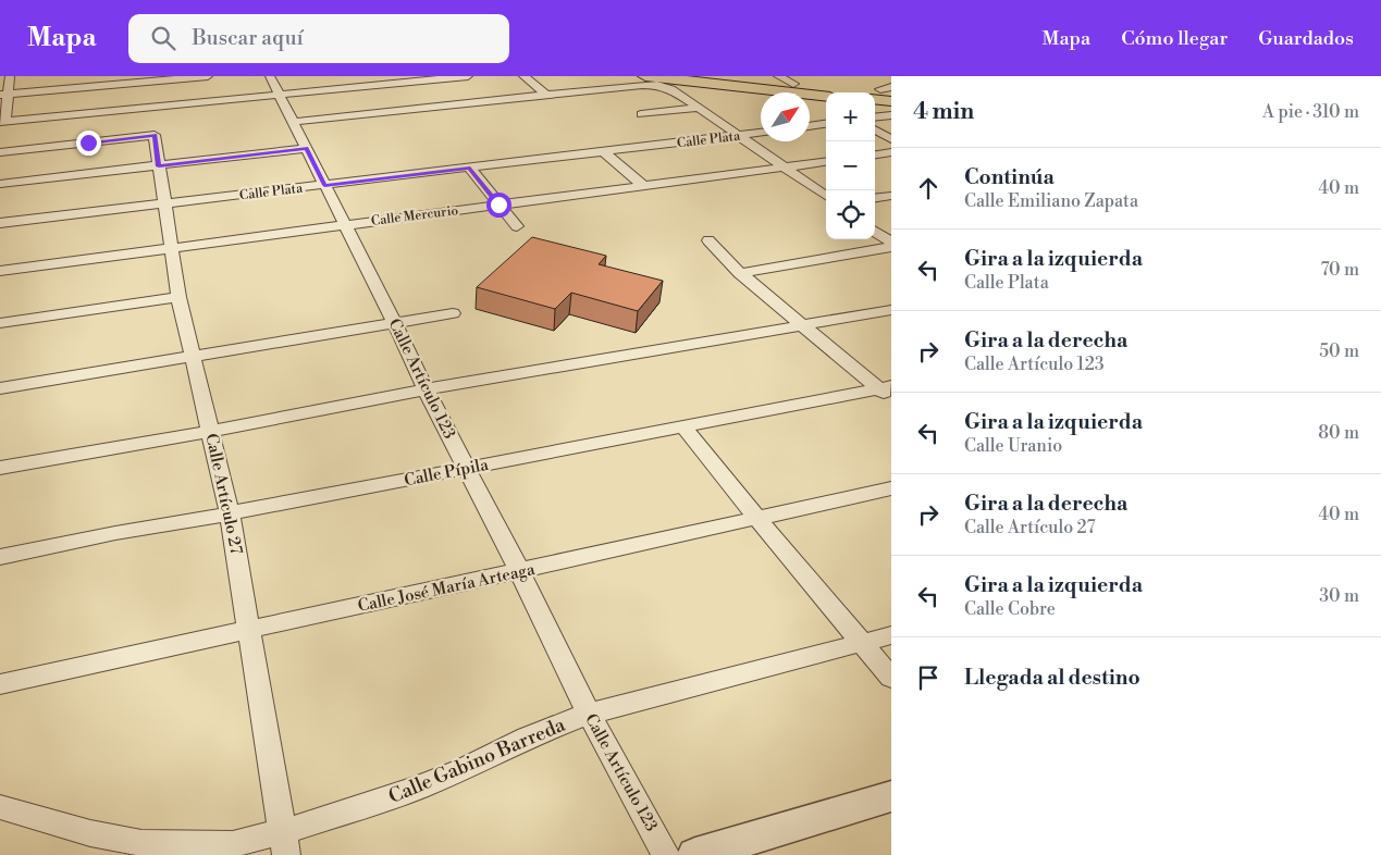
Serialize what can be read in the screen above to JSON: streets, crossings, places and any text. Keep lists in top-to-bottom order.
{
  "streets": {
    "street": [
      "Calle Plata",
      "Calle Mercurio",
      "Calle Artículo 123",
      "Calle Pípila",
      "Calle Artículo 27",
      "Calle José María Arteaga",
      "Calle Gabino Barreda"
    ]
  },
  "crossings": [
    ["Calle Plata", "Calle Artículo 123"],
    ["Calle Plata", "Calle Artículo 27"],
    ["Calle Mercurio", "Calle Artículo 123"],
    ["Calle Mercurio", "Calle Artículo 27"],
    ["Calle Artículo 123", "Calle Pípila"],
    ["Calle Artículo 123", "Calle José María Arteaga"],
    ["Calle Artículo 123", "Calle Gabino Barreda"],
    ["Calle Pípila", "Calle Artículo 27"],
    ["Calle Artículo 27", "Calle José María Arteaga"],
    ["Calle Artículo 27", "Calle Gabino Barreda"]
  ],
  "north": "top right",
  "page": {
    "header": "Mapa",
    "search": "Buscar aquí",
    "nav": ["Mapa", "Cómo llegar", "Guardados"],
    "heading": ["4 min", "A pie · 310 m"],
    "map_buttons": ["+", "−"],
    "list": [
      ["Continúa", "Calle Emiliano Zapata", "40 m"],
      ["Gira a la izquierda", "Calle Plata", "70 m"],
      ["Gira a la derecha", "Calle Artículo 123", "50 m"],
      ["Gira a la izquierda", "Calle Uranio", "80 m"],
      ["Gira a la derecha", "Calle Artículo 27", "40 m"],
      ["Gira a la izquierda", "Calle Cobre", "30 m"],
      "Llegada al destino"
    ]
  }
}
